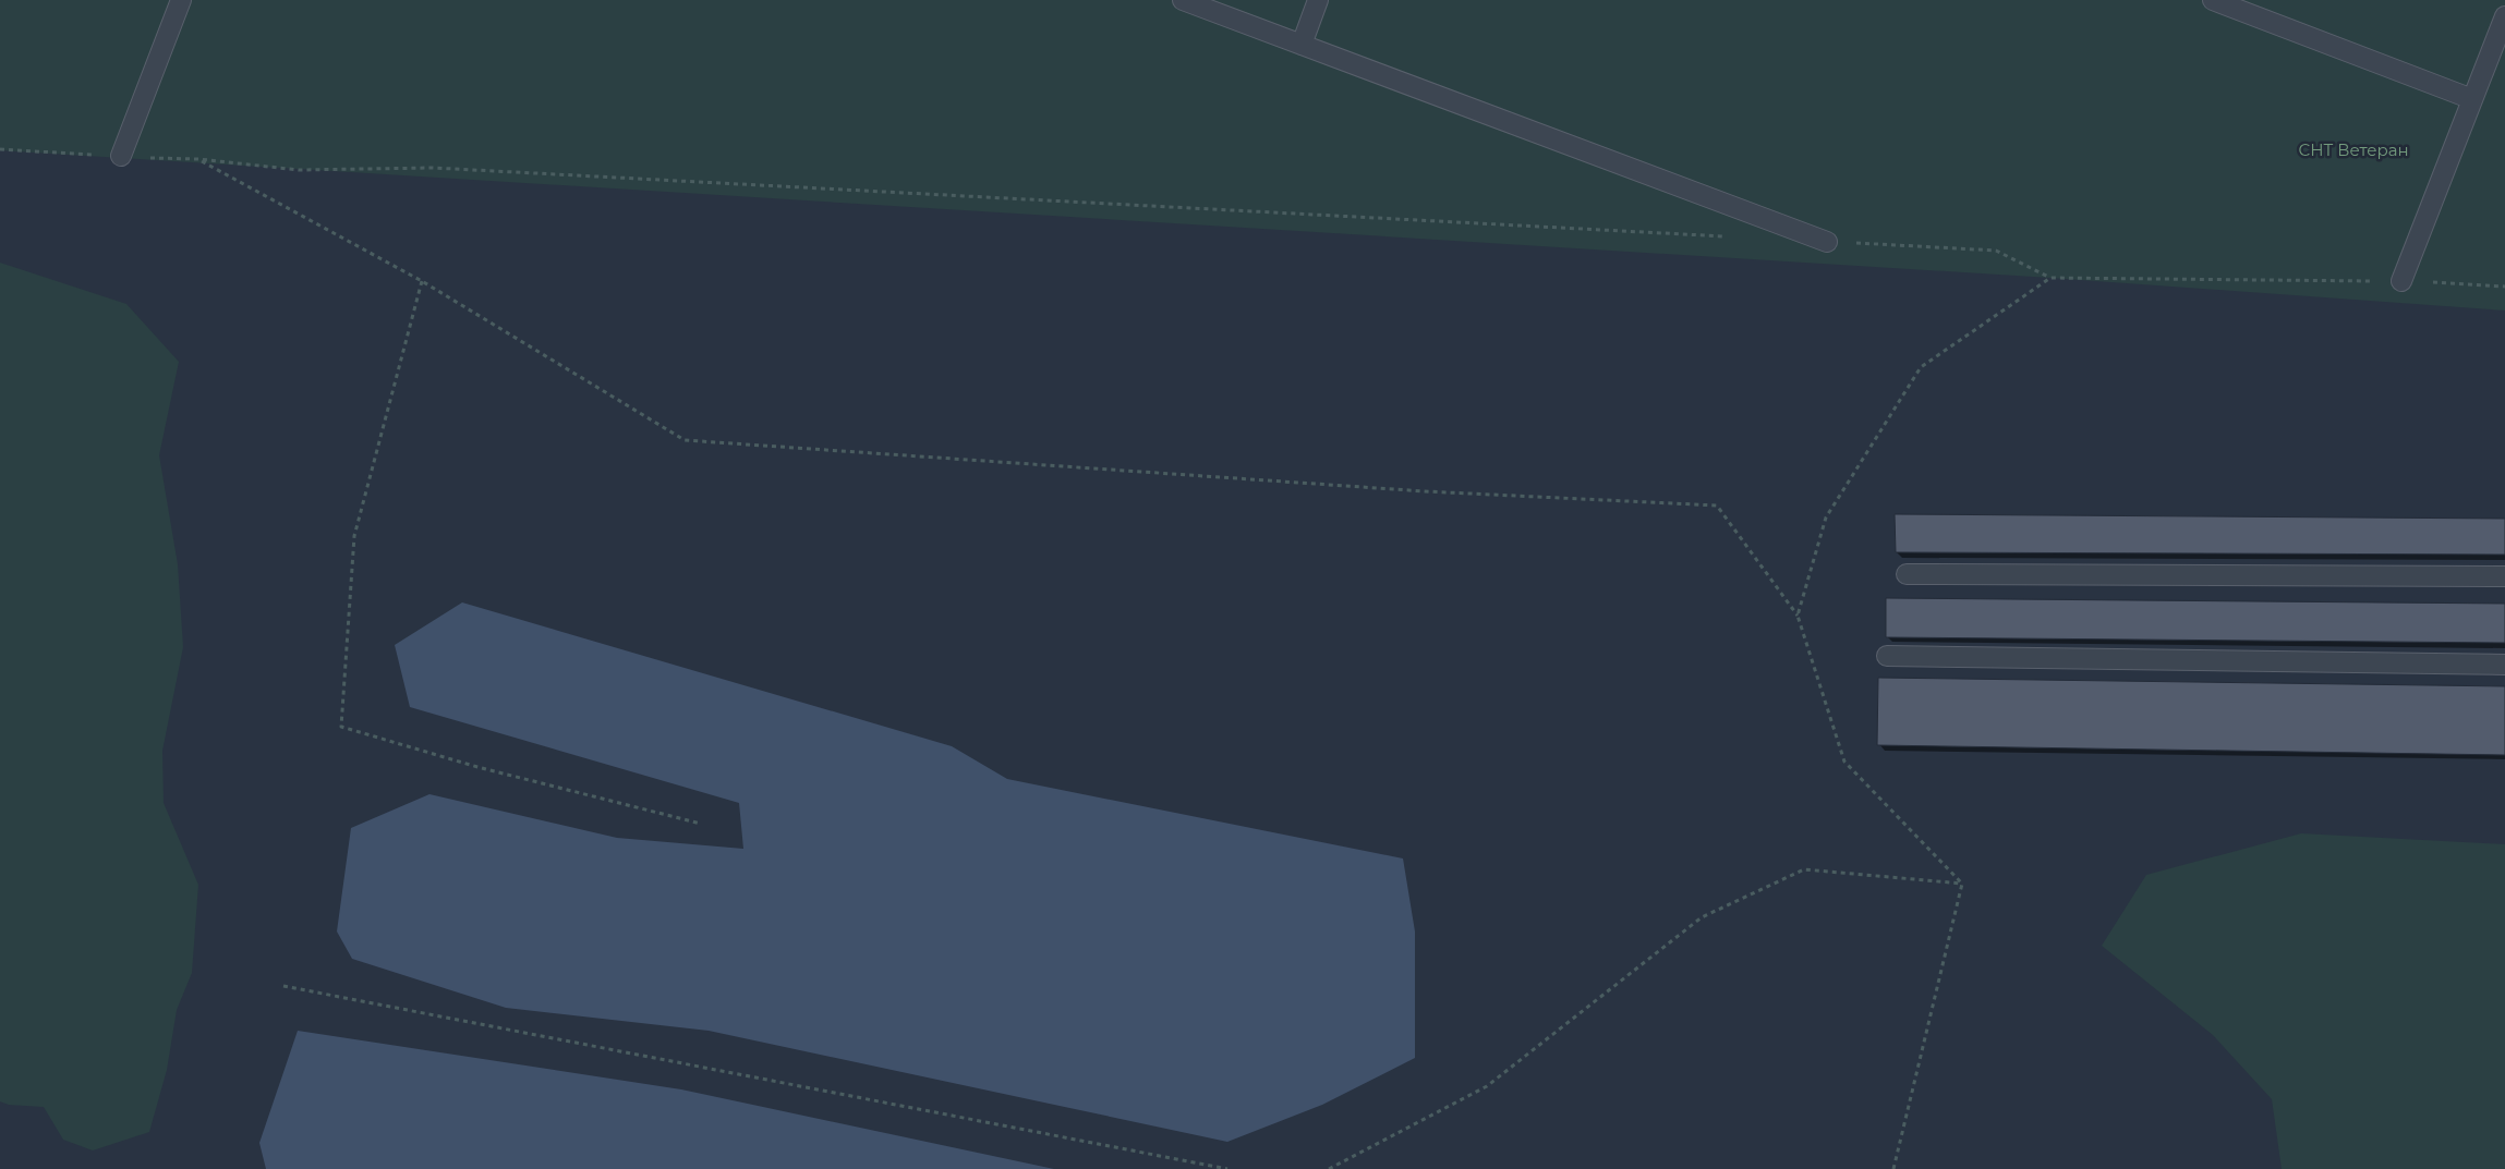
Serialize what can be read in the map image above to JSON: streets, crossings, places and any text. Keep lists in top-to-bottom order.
{
  "parks": ["СНТ Ветеран"]
}
